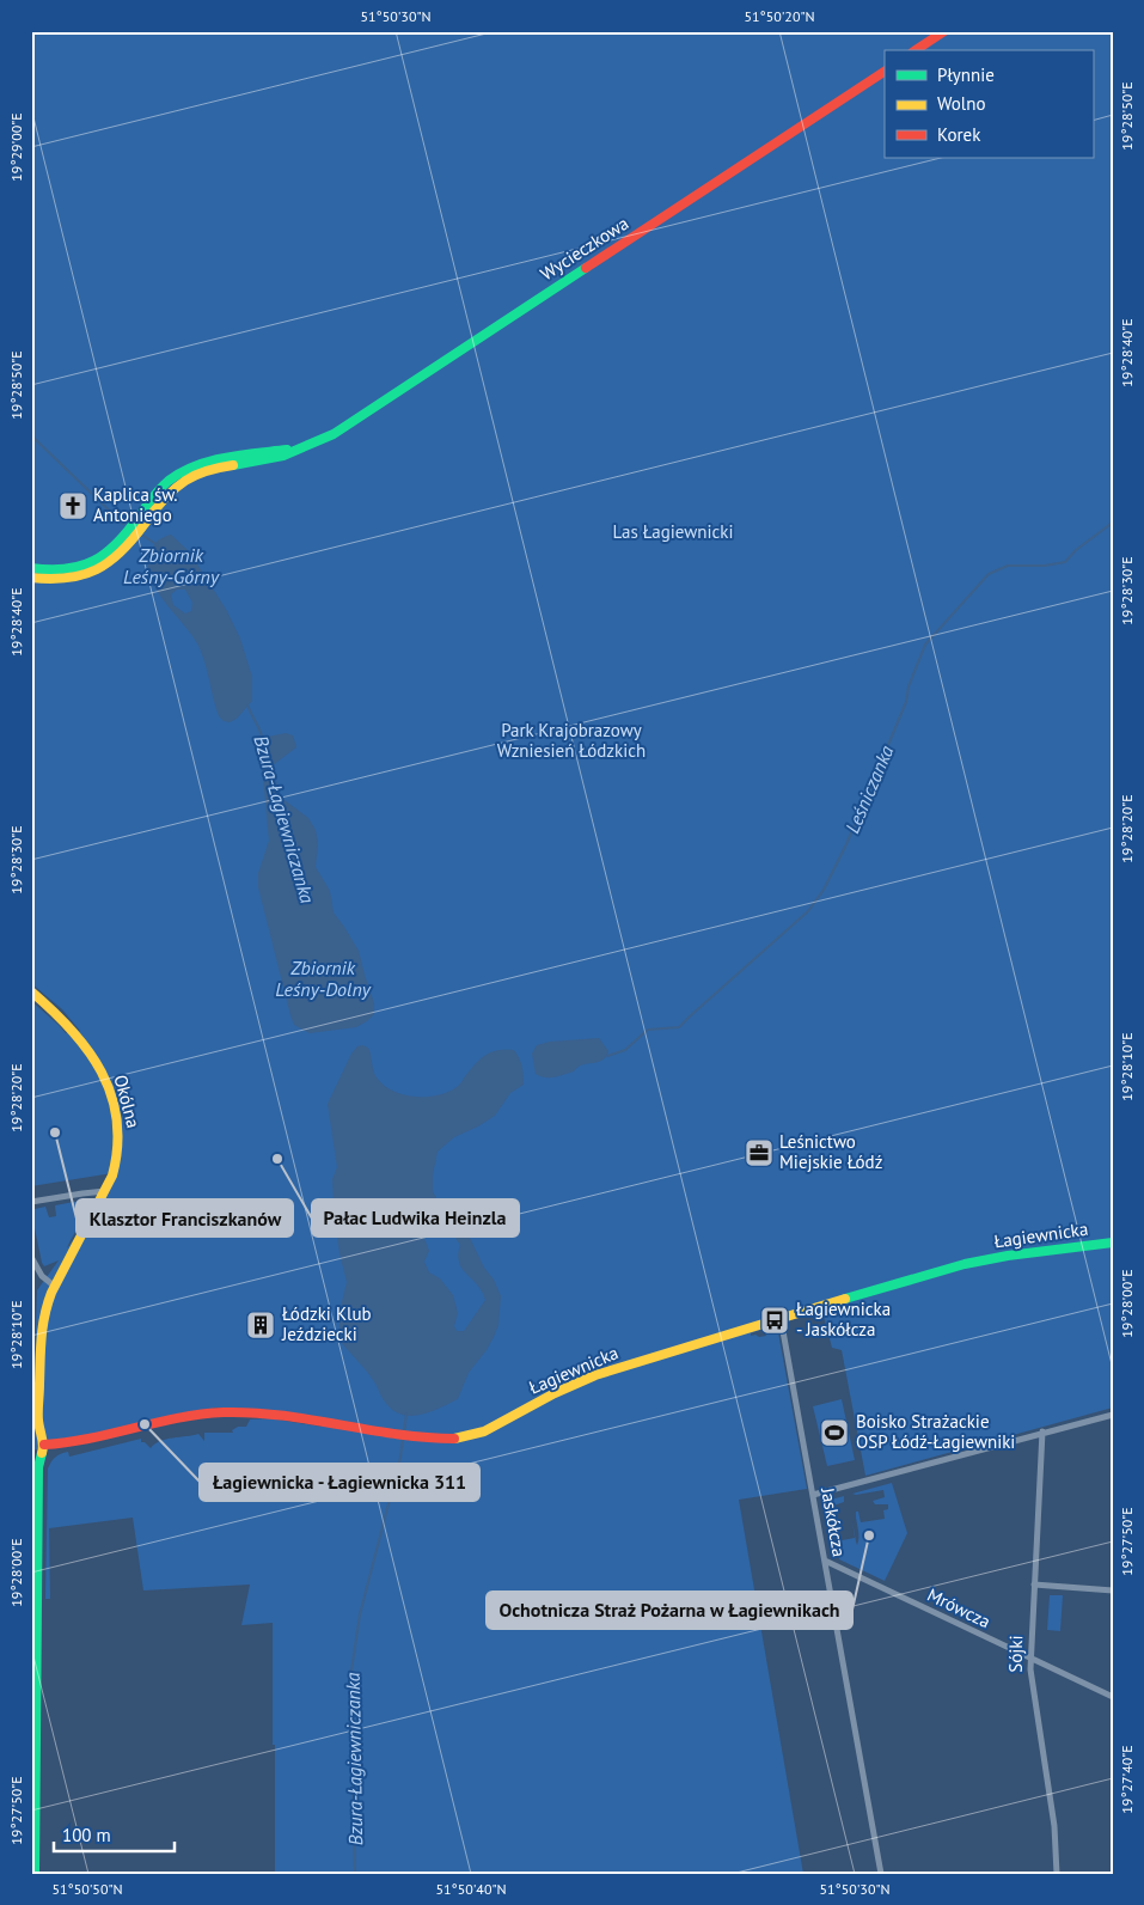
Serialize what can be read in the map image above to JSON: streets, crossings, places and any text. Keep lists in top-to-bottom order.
{
  "streets": {
    "street": [
      "Wycieczkowa",
      "Okólna",
      "Łagiewnicka",
      "Jaskółcza",
      "Mrówcza",
      "Sójki"
    ]
  },
  "crossings": [
    ["Okólna", "Łagiewnicka"],
    ["Łagiewnicka", "Jaskółcza"],
    ["Jaskółcza", "Mrówcza"],
    ["Mrówcza", "Sójki"]
  ],
  "water": [
    "Zbiornik Leśny-Górny",
    "Leśniczanka",
    "Bzura-Łagiewniczanka",
    "Zbiornik Leśny-Dolny"
  ],
  "parks": ["Las Łagiewnicki", "Park Krajobrazowy Wzniesień Łódzkich"],
  "places": {
    "church": ["Kaplica św. Antoniego"],
    "other": [
      "Klasztor Franciszkanów",
      "Pałac Ludwika Heinzla",
      "Łagiewnicka - Łagiewnicka 311",
      "Ochotnicza Straż Pożarna w Łagiewnikach"
    ],
    "office": ["Leśnictwo Miejskie Łódź"],
    "bus stop": ["Łagiewnicka - Jaskółcza"],
    "building": ["Łódzki Klub Jeździecki"],
    "sports": ["Boisko Strażackie OSP Łódź-Łagiewniki"]
  },
  "legend": ["Płynnie", "Wolno", "Korek"],
  "scale_bar": "100 m",
  "coordinates": [
    "51°50'30\"N",
    "51°50'20\"N",
    "19°28'50\"E",
    "19°29'00\"E",
    "19°28'40\"E",
    "19°28'30\"E",
    "19°28'20\"E",
    "19°28'10\"E",
    "19°28'00\"E",
    "19°27'50\"E",
    "19°27'40\"E",
    "51°50'50\"N",
    "51°50'40\"N"
  ]
}
